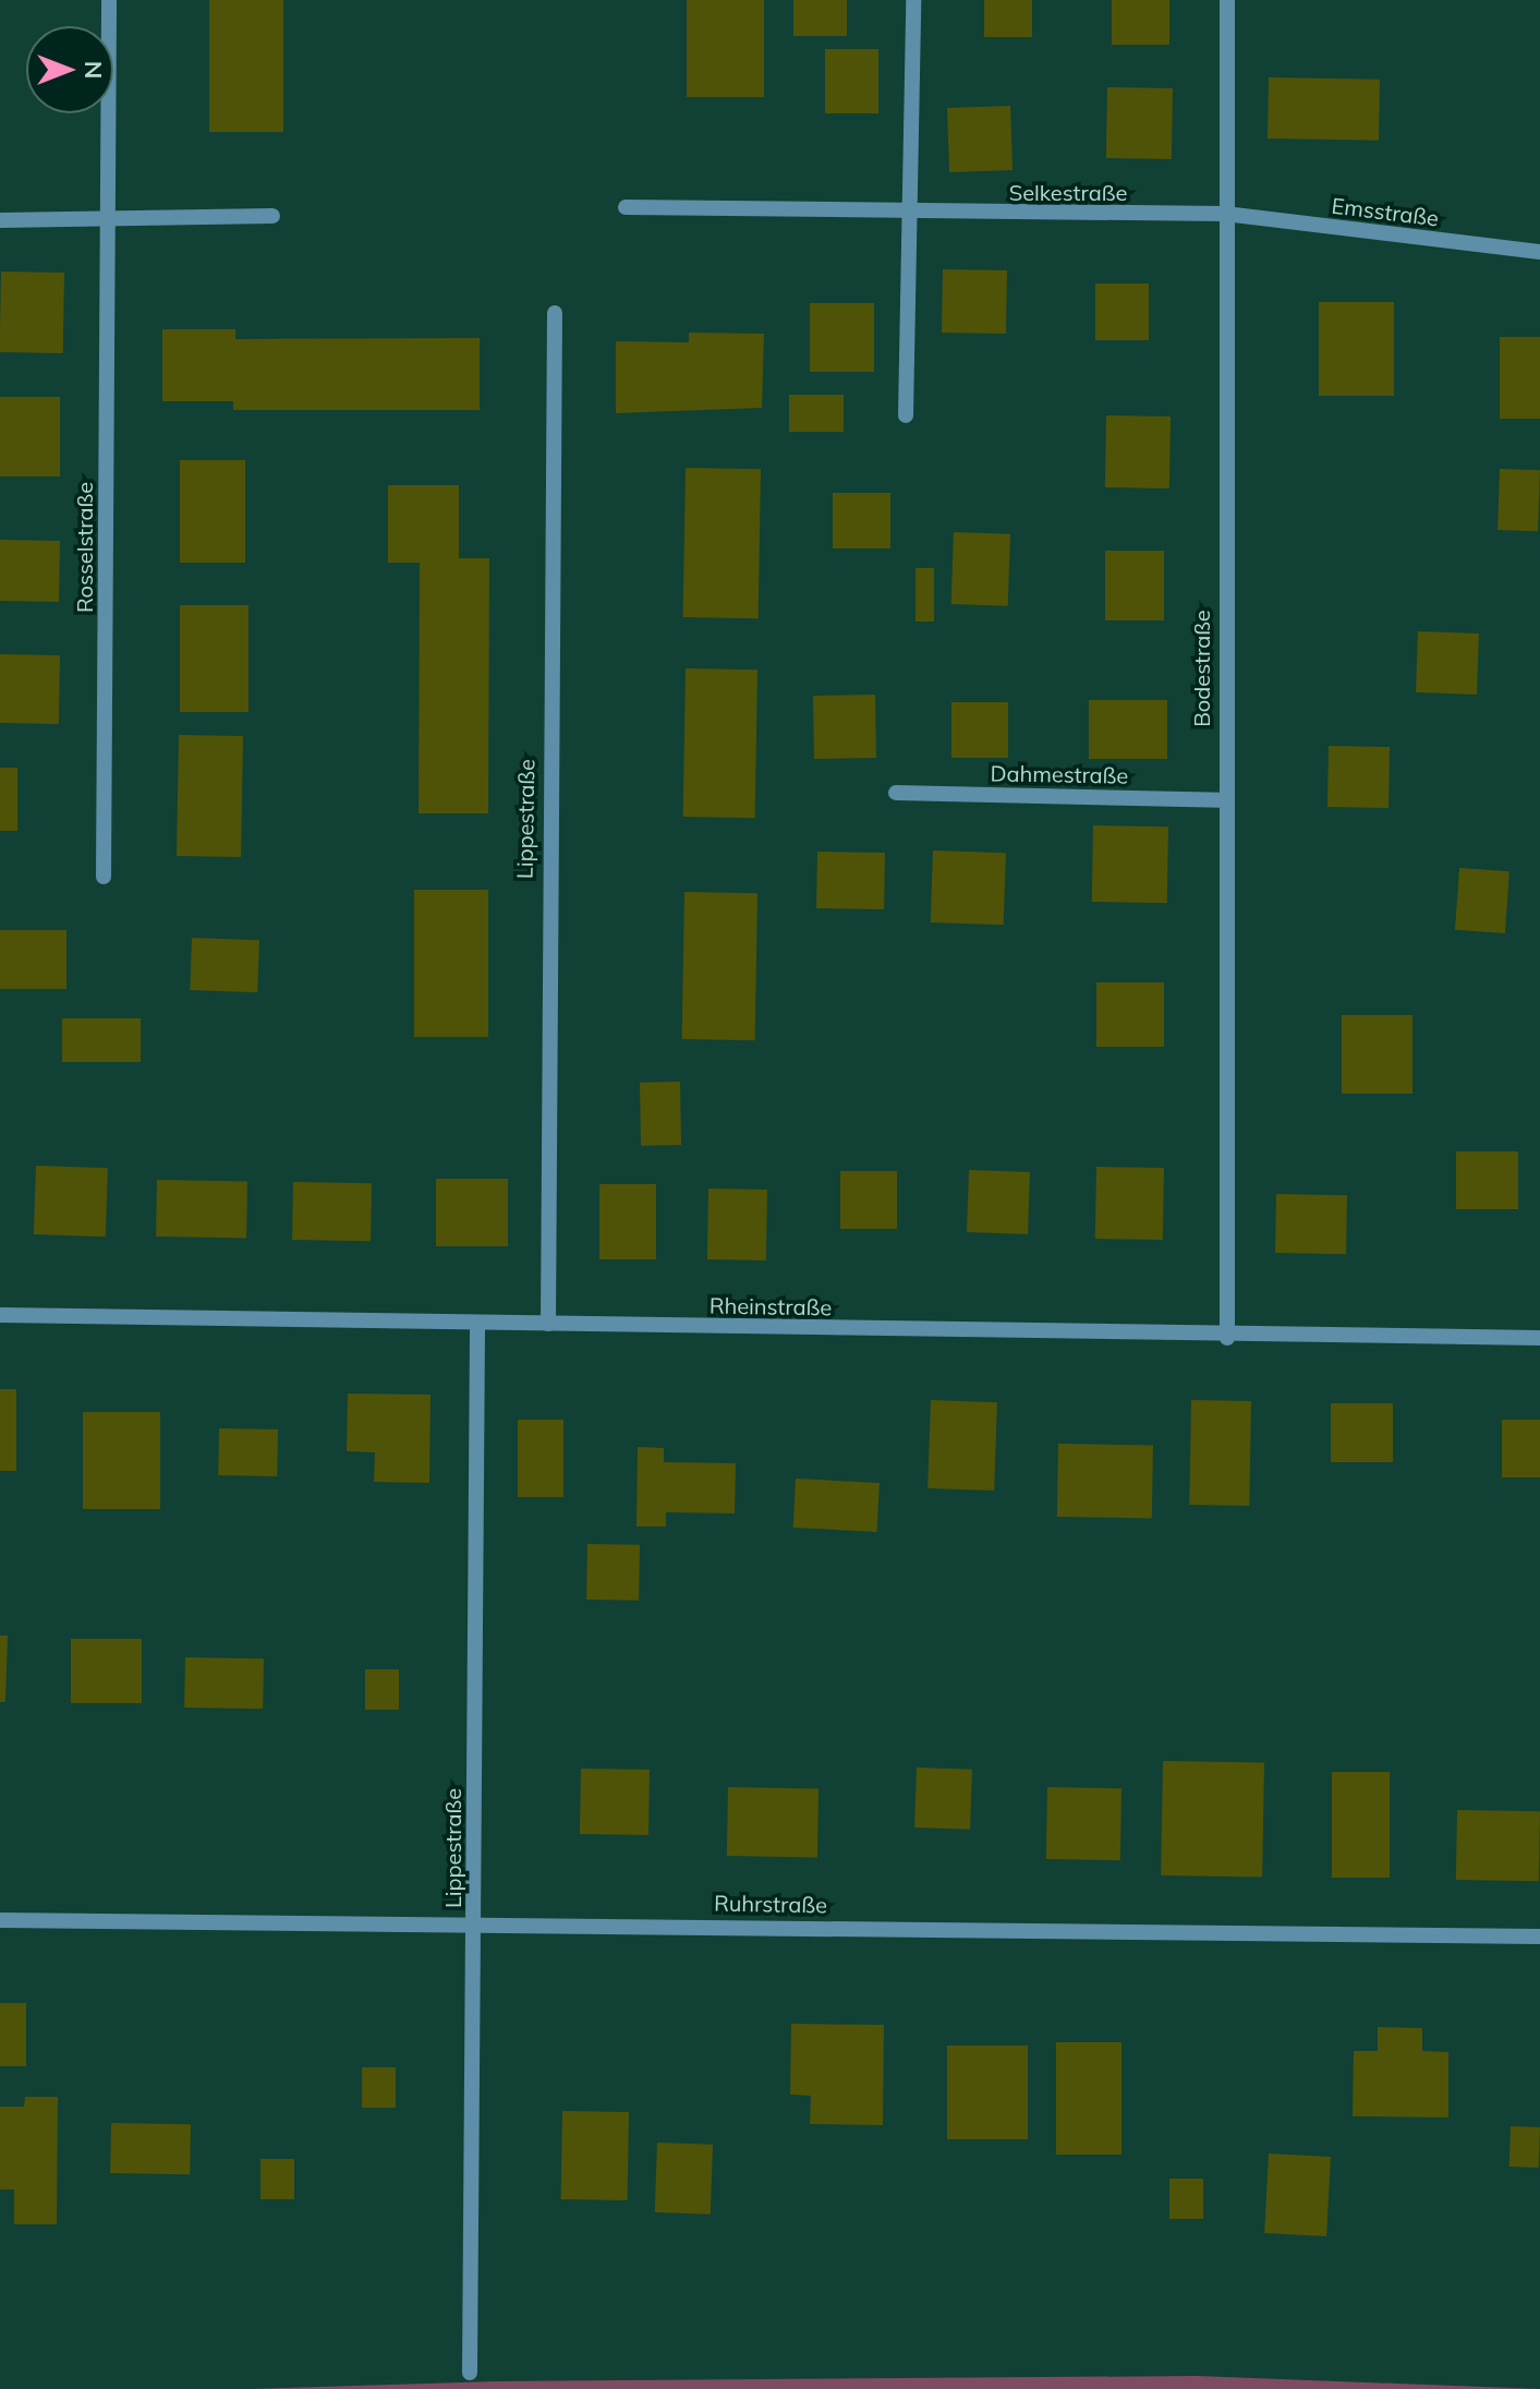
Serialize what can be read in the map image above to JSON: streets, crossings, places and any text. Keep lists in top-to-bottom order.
{
  "streets": {
    "street": [
      "Selkestraße",
      "Emsstraße",
      "Rosselstraße",
      "Bodestraße",
      "Dahmestraße",
      "Lippestraße",
      "Rheinstraße",
      "Ruhrstraße"
    ]
  },
  "crossings": [
    ["Selkestraße", "Emsstraße"],
    ["Selkestraße", "Bodestraße"],
    ["Emsstraße", "Bodestraße"],
    ["Bodestraße", "Dahmestraße"],
    ["Bodestraße", "Rheinstraße"],
    ["Lippestraße", "Rheinstraße"],
    ["Lippestraße", "Ruhrstraße"]
  ],
  "north": "right"
}
